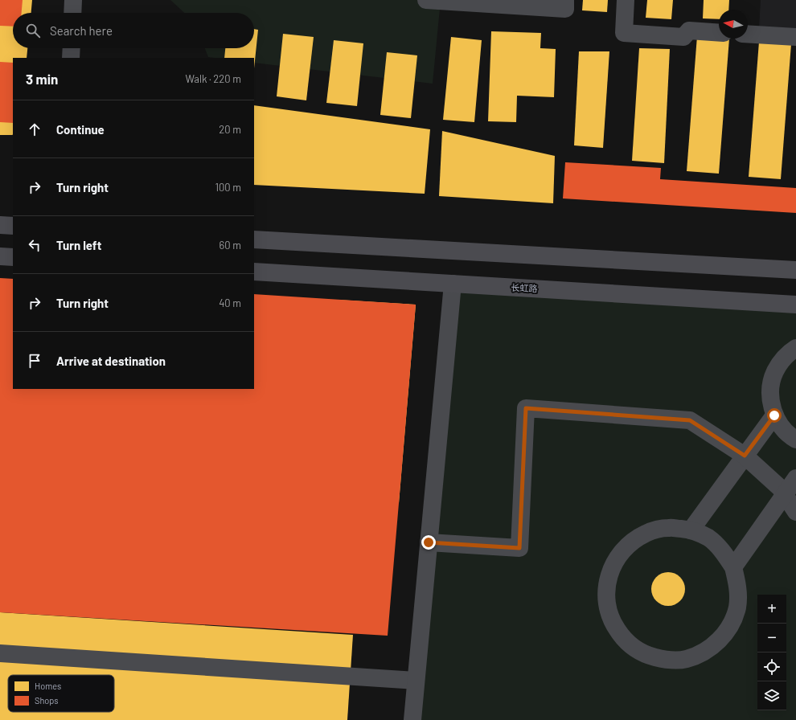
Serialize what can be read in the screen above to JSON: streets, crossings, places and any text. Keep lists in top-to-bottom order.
{
  "streets": {
    "highway": ["长虹路"]
  },
  "legend": ["Homes", "Shops"],
  "north": "left",
  "page": {
    "search": "Search here",
    "heading": ["3 min", "Walk · 220 m"],
    "list": [
      ["Continue", "20 m"],
      ["Turn right", "100 m"],
      ["Turn left", "60 m"],
      ["Turn right", "40 m"],
      "Arrive at destination"
    ],
    "map_buttons": ["+", "−"]
  }
}
